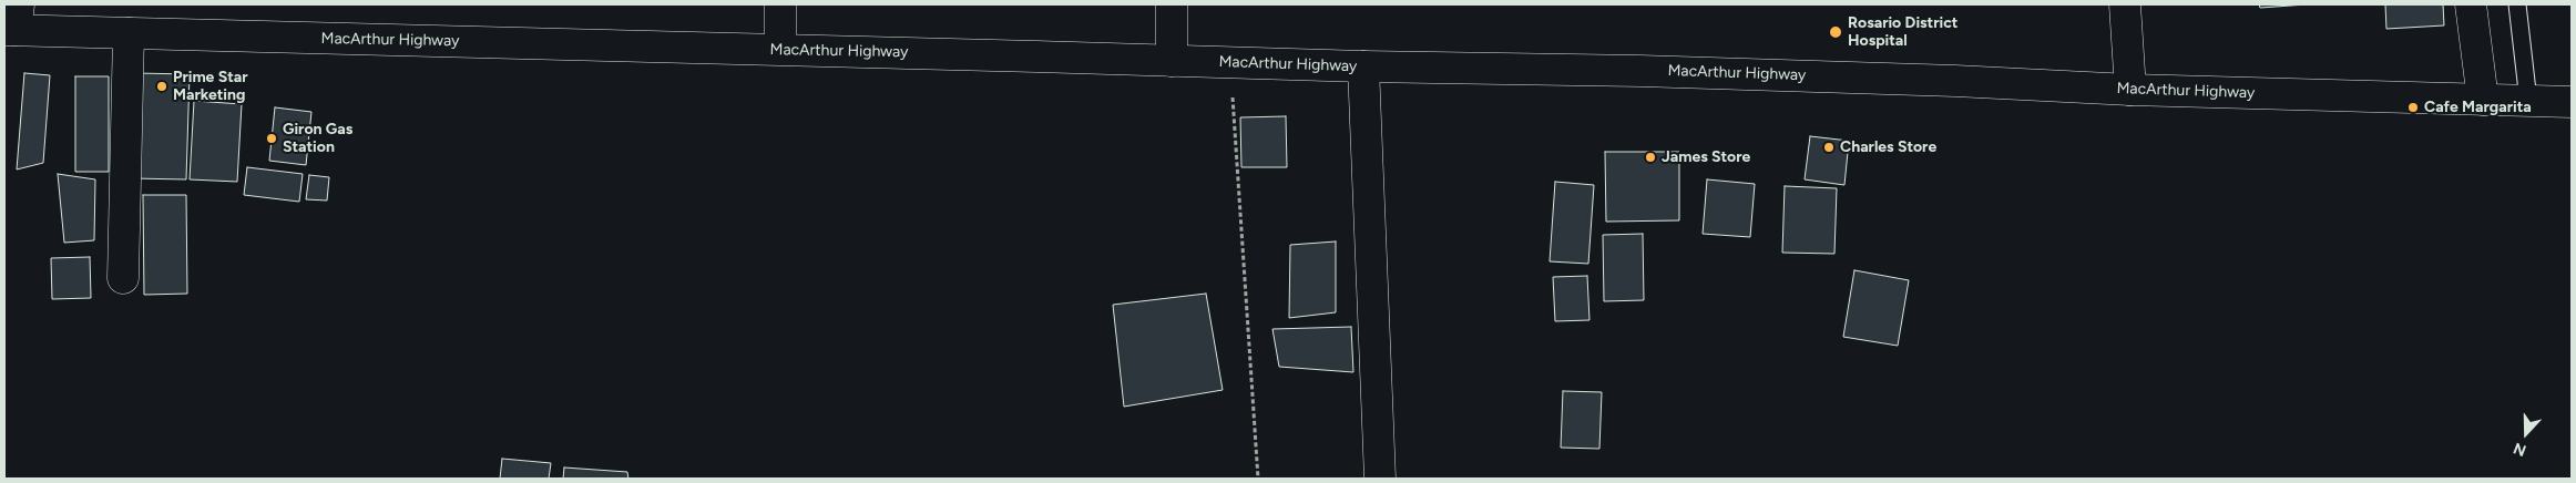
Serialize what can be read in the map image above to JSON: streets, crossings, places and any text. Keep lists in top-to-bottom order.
{
  "streets": {
    "main road": ["MacArthur Highway"]
  },
  "places": [
    "Rosario District Hospital",
    "Prime Star Marketing",
    "Cafe Margarita",
    "Giron Gas Station",
    "Charles Store",
    "James Store"
  ],
  "north": "bottom"
}
